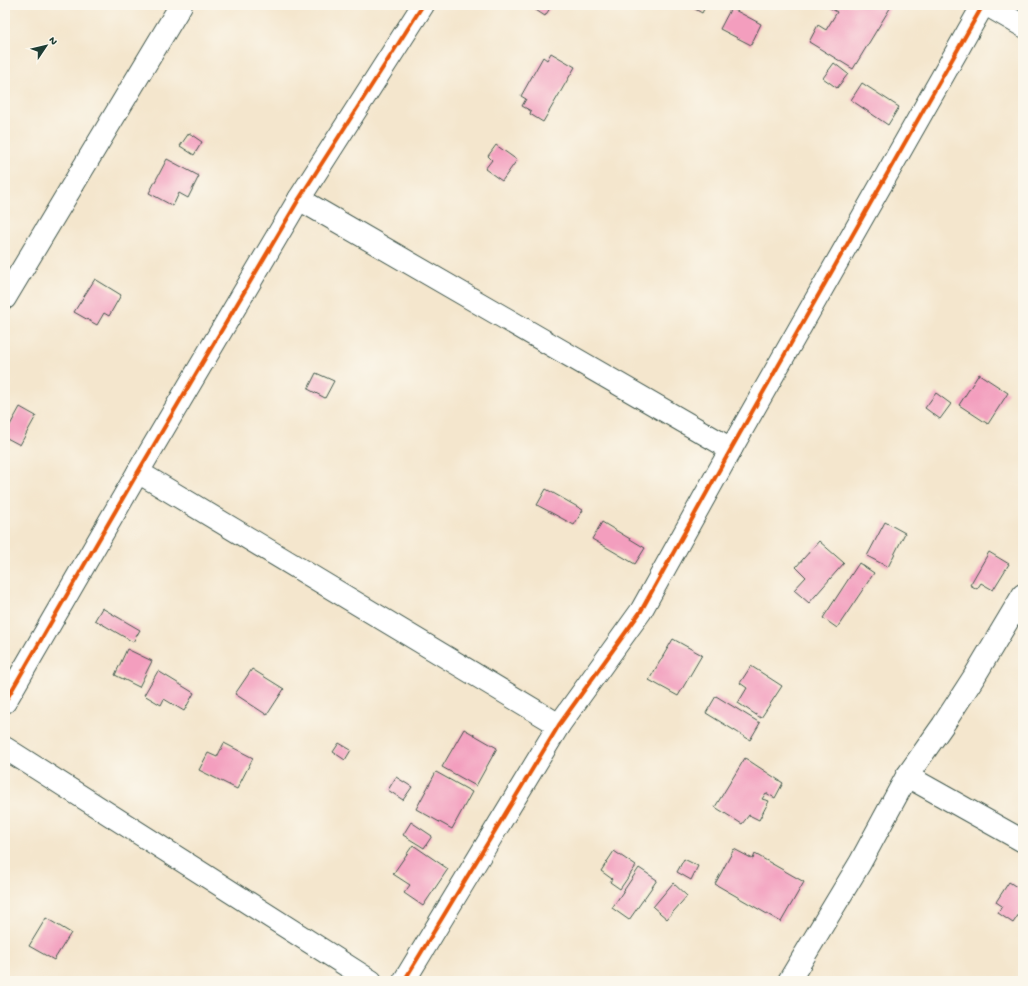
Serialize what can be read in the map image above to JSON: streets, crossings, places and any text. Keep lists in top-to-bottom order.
{
  "north": "top right"
}
